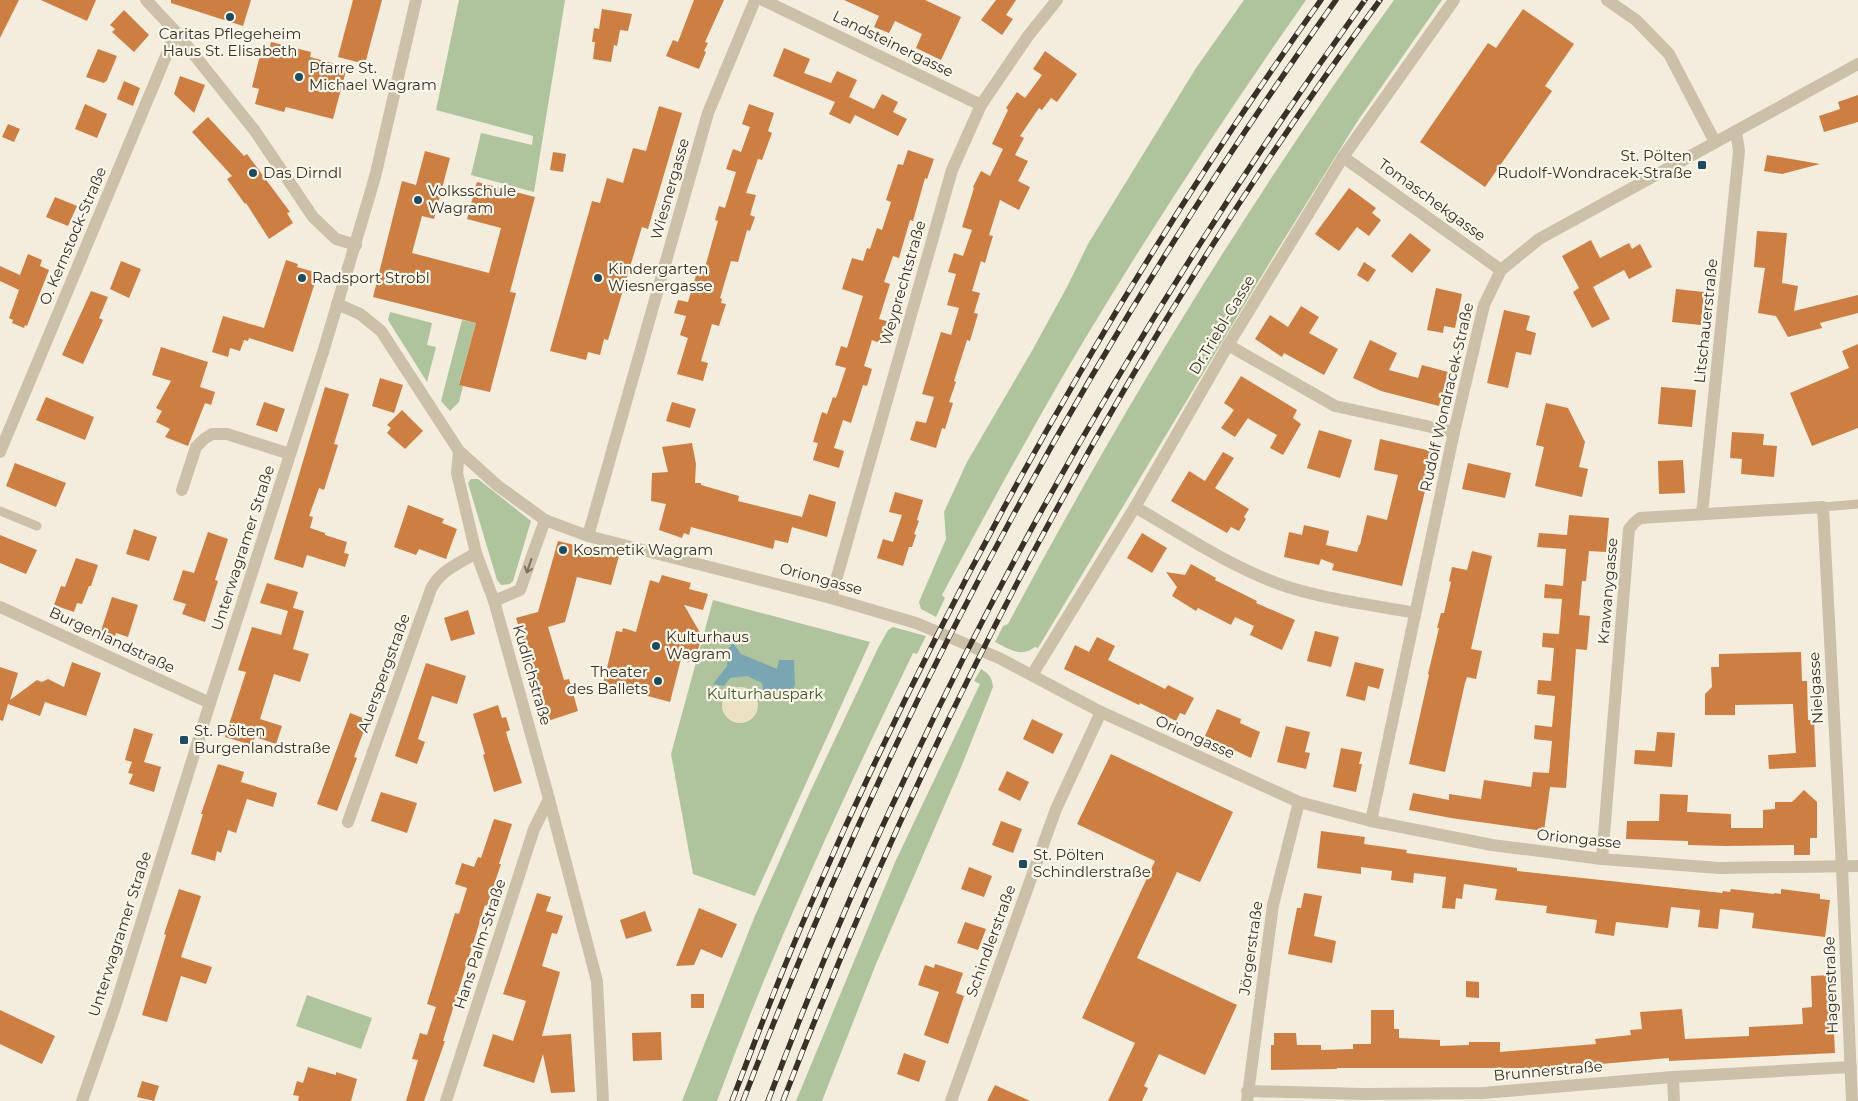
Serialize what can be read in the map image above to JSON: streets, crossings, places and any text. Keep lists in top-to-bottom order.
{
  "streets": {
    "street": [
      "Landsteinergasse",
      "Wiesnergasse",
      "Tomaschekgasse",
      "O. Kernstock-Straße",
      "Weyprechtstraße",
      "Litschauerstraße",
      "Dr.Triebl-Gasse",
      "Rudolf Wondracek-Straße",
      "Unterwagramer Straße",
      "Oriongasse",
      "Krawanygasse",
      "Burgenlandstraße",
      "Auerspergstraße",
      "Kudlichstraße",
      "Nielgasse",
      "Schindlerstraße",
      "Hans Palm-Straße",
      "Jörgerstraße",
      "Hagenstraße",
      "Brunnerstraße"
    ]
  },
  "crossings": [
    ["Landsteinergasse", "Weyprechtstraße"],
    ["Wiesnergasse", "Oriongasse"],
    ["Tomaschekgasse", "Dr.Triebl-Gasse"],
    ["Tomaschekgasse", "Rudolf Wondracek-Straße"],
    ["Weyprechtstraße", "Oriongasse"],
    ["Litschauerstraße", "Rudolf Wondracek-Straße"],
    ["Litschauerstraße", "Krawanygasse"],
    ["Dr.Triebl-Gasse", "Oriongasse"],
    ["Rudolf Wondracek-Straße", "Oriongasse"],
    ["Unterwagramer Straße", "Burgenlandstraße"],
    ["Oriongasse", "Krawanygasse"],
    ["Oriongasse", "Kudlichstraße"],
    ["Oriongasse", "Nielgasse"],
    ["Oriongasse", "Schindlerstraße"],
    ["Oriongasse", "Jörgerstraße"],
    ["Oriongasse", "Hagenstraße"],
    ["Krawanygasse", "Nielgasse"],
    ["Auerspergstraße", "Kudlichstraße"],
    ["Kudlichstraße", "Hans Palm-Straße"],
    ["Nielgasse", "Hagenstraße"],
    ["Jörgerstraße", "Brunnerstraße"],
    ["Hagenstraße", "Brunnerstraße"]
  ],
  "parks": ["Kulturhauspark"],
  "places": {
    "other": [
      "Caritas Pflegeheim Haus St. Elisabeth",
      "Pfarre St. Michael Wagram",
      "Das Dirndl",
      "Volksschule Wagram",
      "Radsport Strobl",
      "Kindergarten Wiesnergasse",
      "Kosmetik Wagram",
      "Kulturhaus Wagram",
      "Theater des Ballets"
    ],
    "transit": ["St. Pölten Rudolf-Wondracek-Straße", "St. Pölten Burgenlandstraße", "St. Pölten Schindlerstraße"]
  }
}
